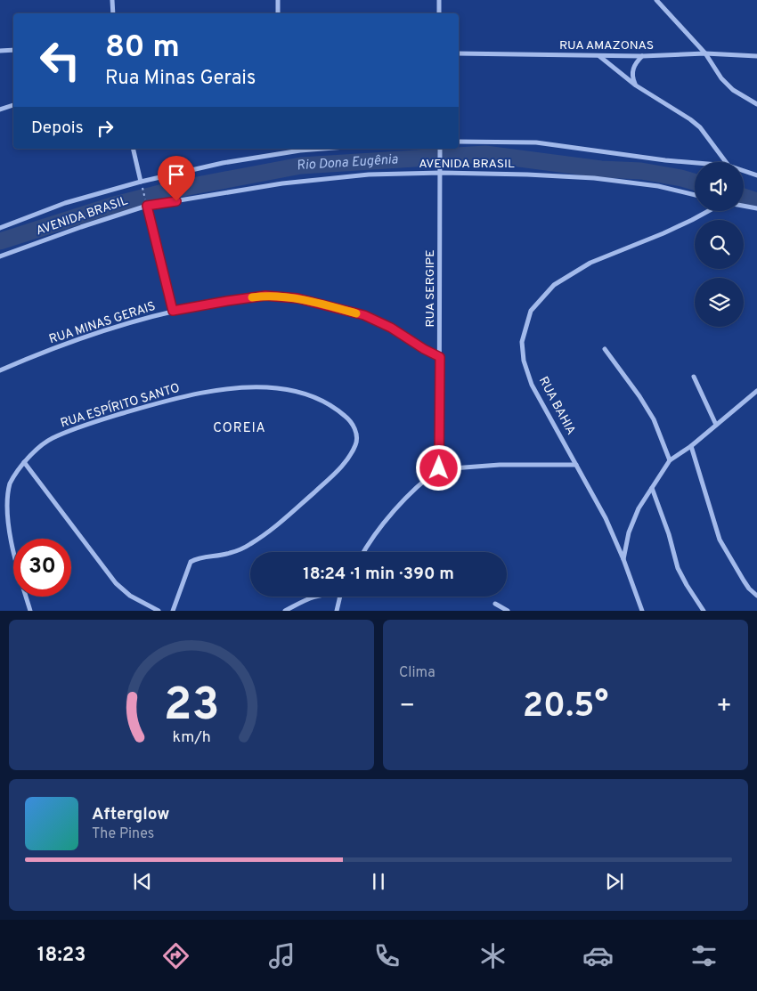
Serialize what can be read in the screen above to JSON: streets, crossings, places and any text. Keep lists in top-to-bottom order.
{
  "streets": {
    "street": [
      "RUA AMAZONAS",
      "AVENIDA BRASIL",
      "RUA SERGIPE",
      "RUA MINAS GERAIS",
      "RUA ESPÍRITO SANTO",
      "RUA BAHIA"
    ]
  },
  "crossings": [
    ["AVENIDA BRASIL", "RUA SERGIPE"],
    ["RUA SERGIPE", "RUA MINAS GERAIS"]
  ],
  "districts": ["COREIA"],
  "water": ["Rio Dona Eugênia"],
  "page": {
    "turn": ["80 m", "Rua Minas Gerais"],
    "then": "Depois",
    "limit": "30",
    "trip": "18:24 · 1 min · 390 m",
    "tile": "Clima",
    "heat": ["−", "20.5°", "+"],
    "song": ["Afterglow", "The Pines"],
    "tabs": "18:23",
    "gauge": ["23", "km/h"]
  }
}
